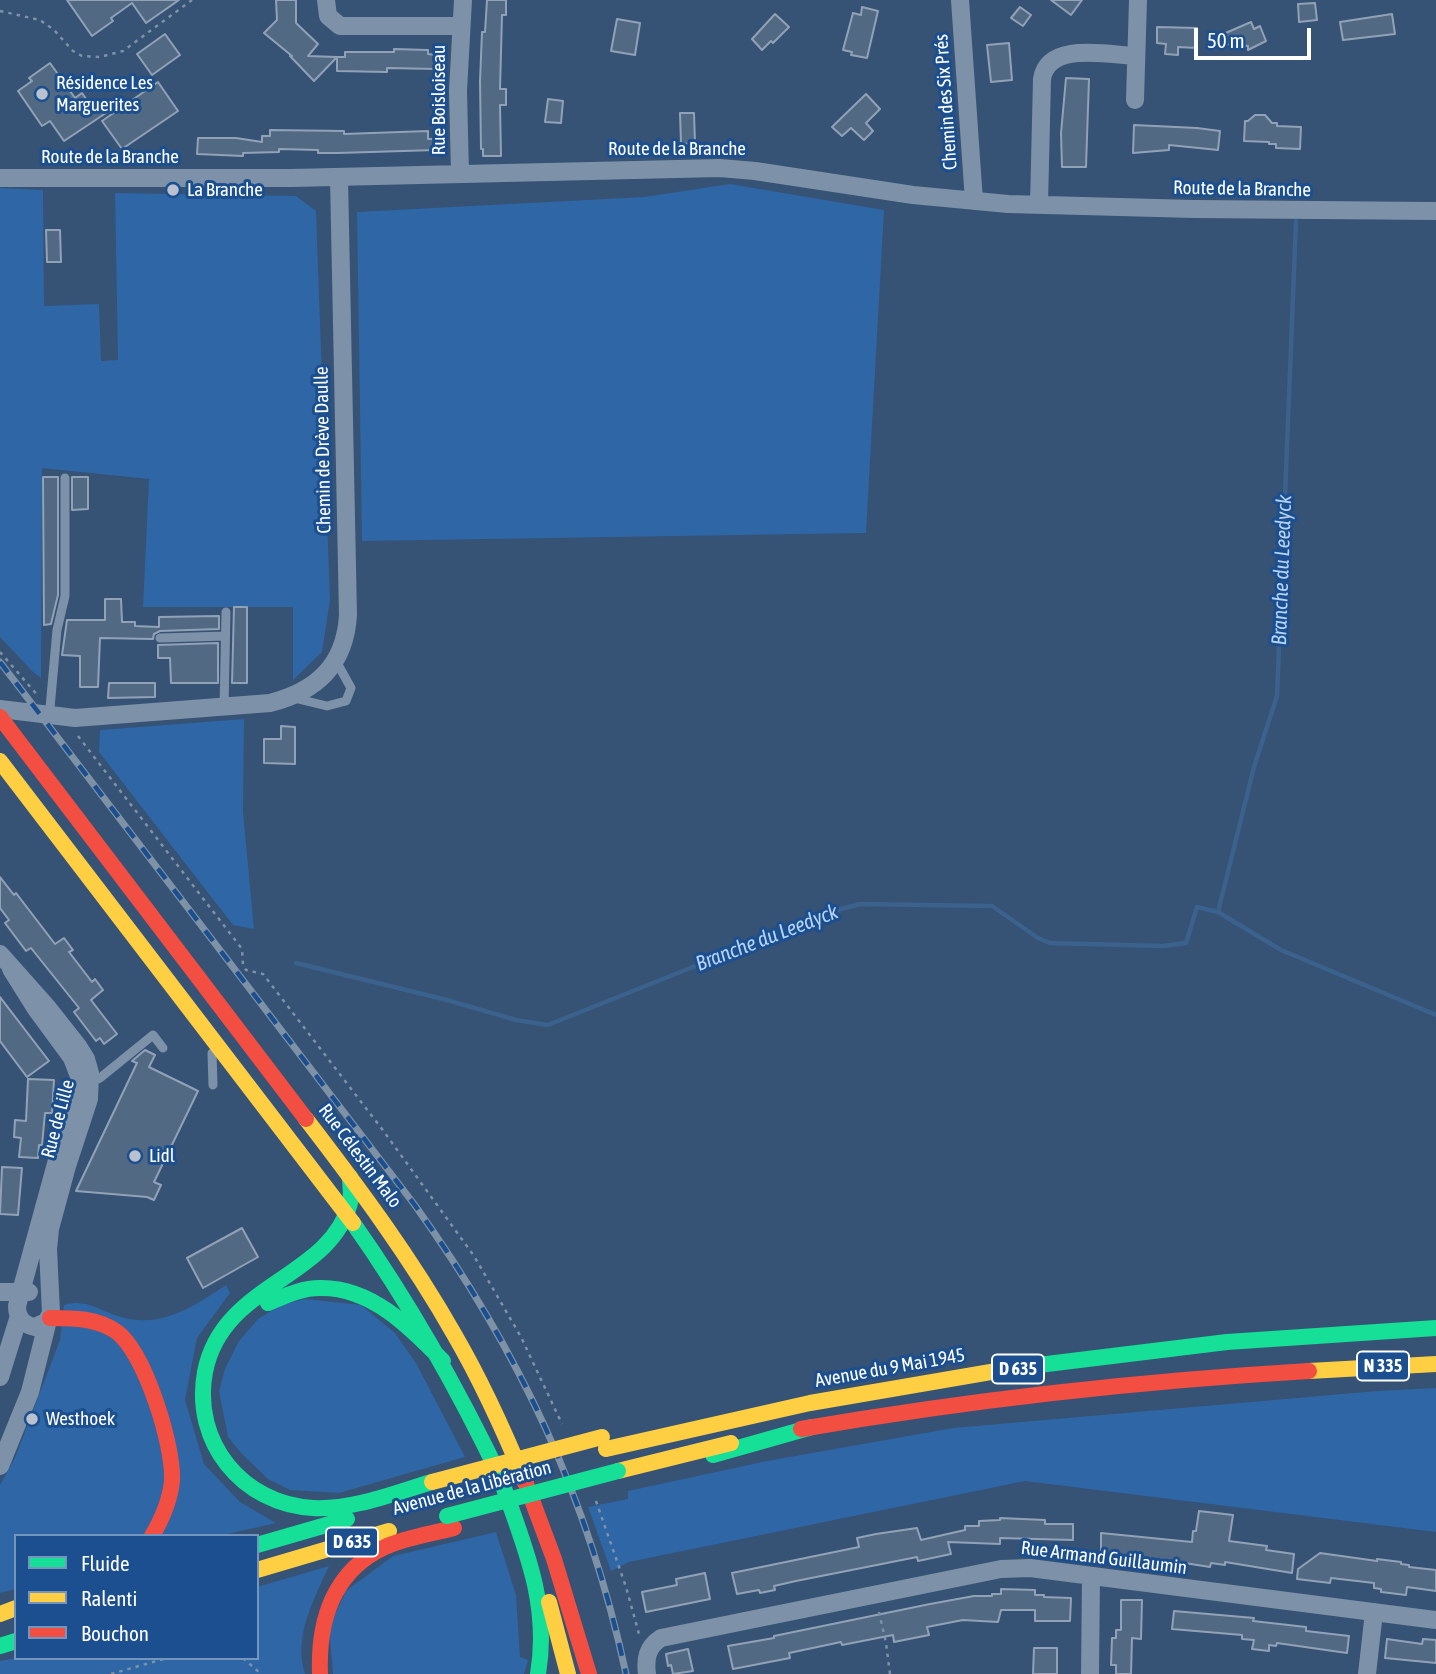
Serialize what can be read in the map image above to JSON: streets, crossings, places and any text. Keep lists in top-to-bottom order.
{
  "streets": {
    "main road": [
      "Rue Célestin Malo",
      "N 335",
      "Avenue du 9 Mai 1945",
      "D 635",
      "Avenue de la Libération"
    ],
    "street": [
      "Rue Boisloiseau",
      "Chemin des Six Prés",
      "Route de la Branche",
      "Chemin de Drève Daulle",
      "Rue de Lille",
      "Rue Armand Guillaumin"
    ]
  },
  "crossings": [
    ["Rue Boisloiseau", "Route de la Branche"],
    ["Chemin des Six Prés", "Route de la Branche"],
    ["Route de la Branche", "Chemin de Drève Daulle"],
    ["N 335", "Avenue de la Libération"],
    ["Avenue du 9 Mai 1945", "Avenue de la Libération"]
  ],
  "water": ["Branche du Leedyck"],
  "places": [
    "Résidence Les Marguerites",
    "La Branche",
    "Lidl",
    "Westhoek"
  ],
  "legend": ["Fluide", "Ralenti", "Bouchon"],
  "scale_bar": "50 m"
}
